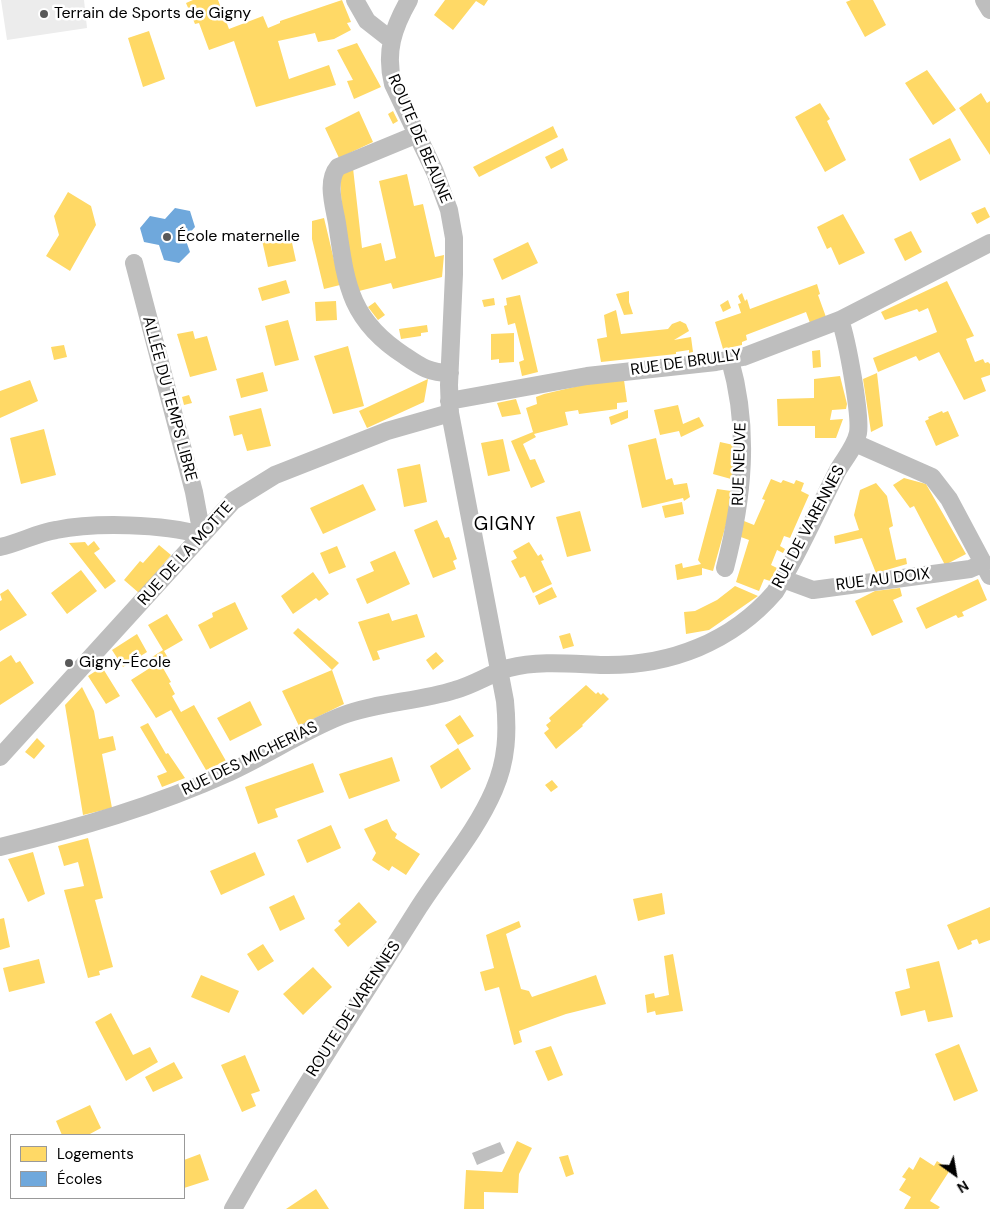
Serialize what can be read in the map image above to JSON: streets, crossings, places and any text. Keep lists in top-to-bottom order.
{
  "streets": {
    "street": [
      "ROUTE DE BEAUNE",
      "RUE DE BRULLY",
      "ALLÉE DU TEMPS LIBRE",
      "RUE NEUVE",
      "RUE DE VARENNES",
      "RUE DE LA MOTTE",
      "RUE AU DOIX",
      "RUE DES MICHERIAS",
      "ROUTE DE VARENNES"
    ]
  },
  "crossings": [
    ["ROUTE DE BEAUNE", "RUE DE BRULLY"],
    ["ROUTE DE BEAUNE", "RUE DE VARENNES"],
    ["ROUTE DE BEAUNE", "RUE DE LA MOTTE"],
    ["ROUTE DE BEAUNE", "RUE DES MICHERIAS"],
    ["ROUTE DE BEAUNE", "ROUTE DE VARENNES"],
    ["RUE DE BRULLY", "RUE NEUVE"],
    ["RUE DE BRULLY", "RUE DE VARENNES"],
    ["RUE DE BRULLY", "RUE DE LA MOTTE"],
    ["ALLÉE DU TEMPS LIBRE", "RUE DE LA MOTTE"],
    ["RUE DE VARENNES", "RUE AU DOIX"],
    ["RUE DE VARENNES", "RUE DES MICHERIAS"],
    ["RUE DE VARENNES", "ROUTE DE VARENNES"],
    ["RUE DES MICHERIAS", "ROUTE DE VARENNES"]
  ],
  "districts": ["GIGNY"],
  "places": ["Terrain de Sports de Gigny", "École maternelle", "Gigny-École"],
  "legend": ["Logements", "Écoles"],
  "north": "bottom right"
}
